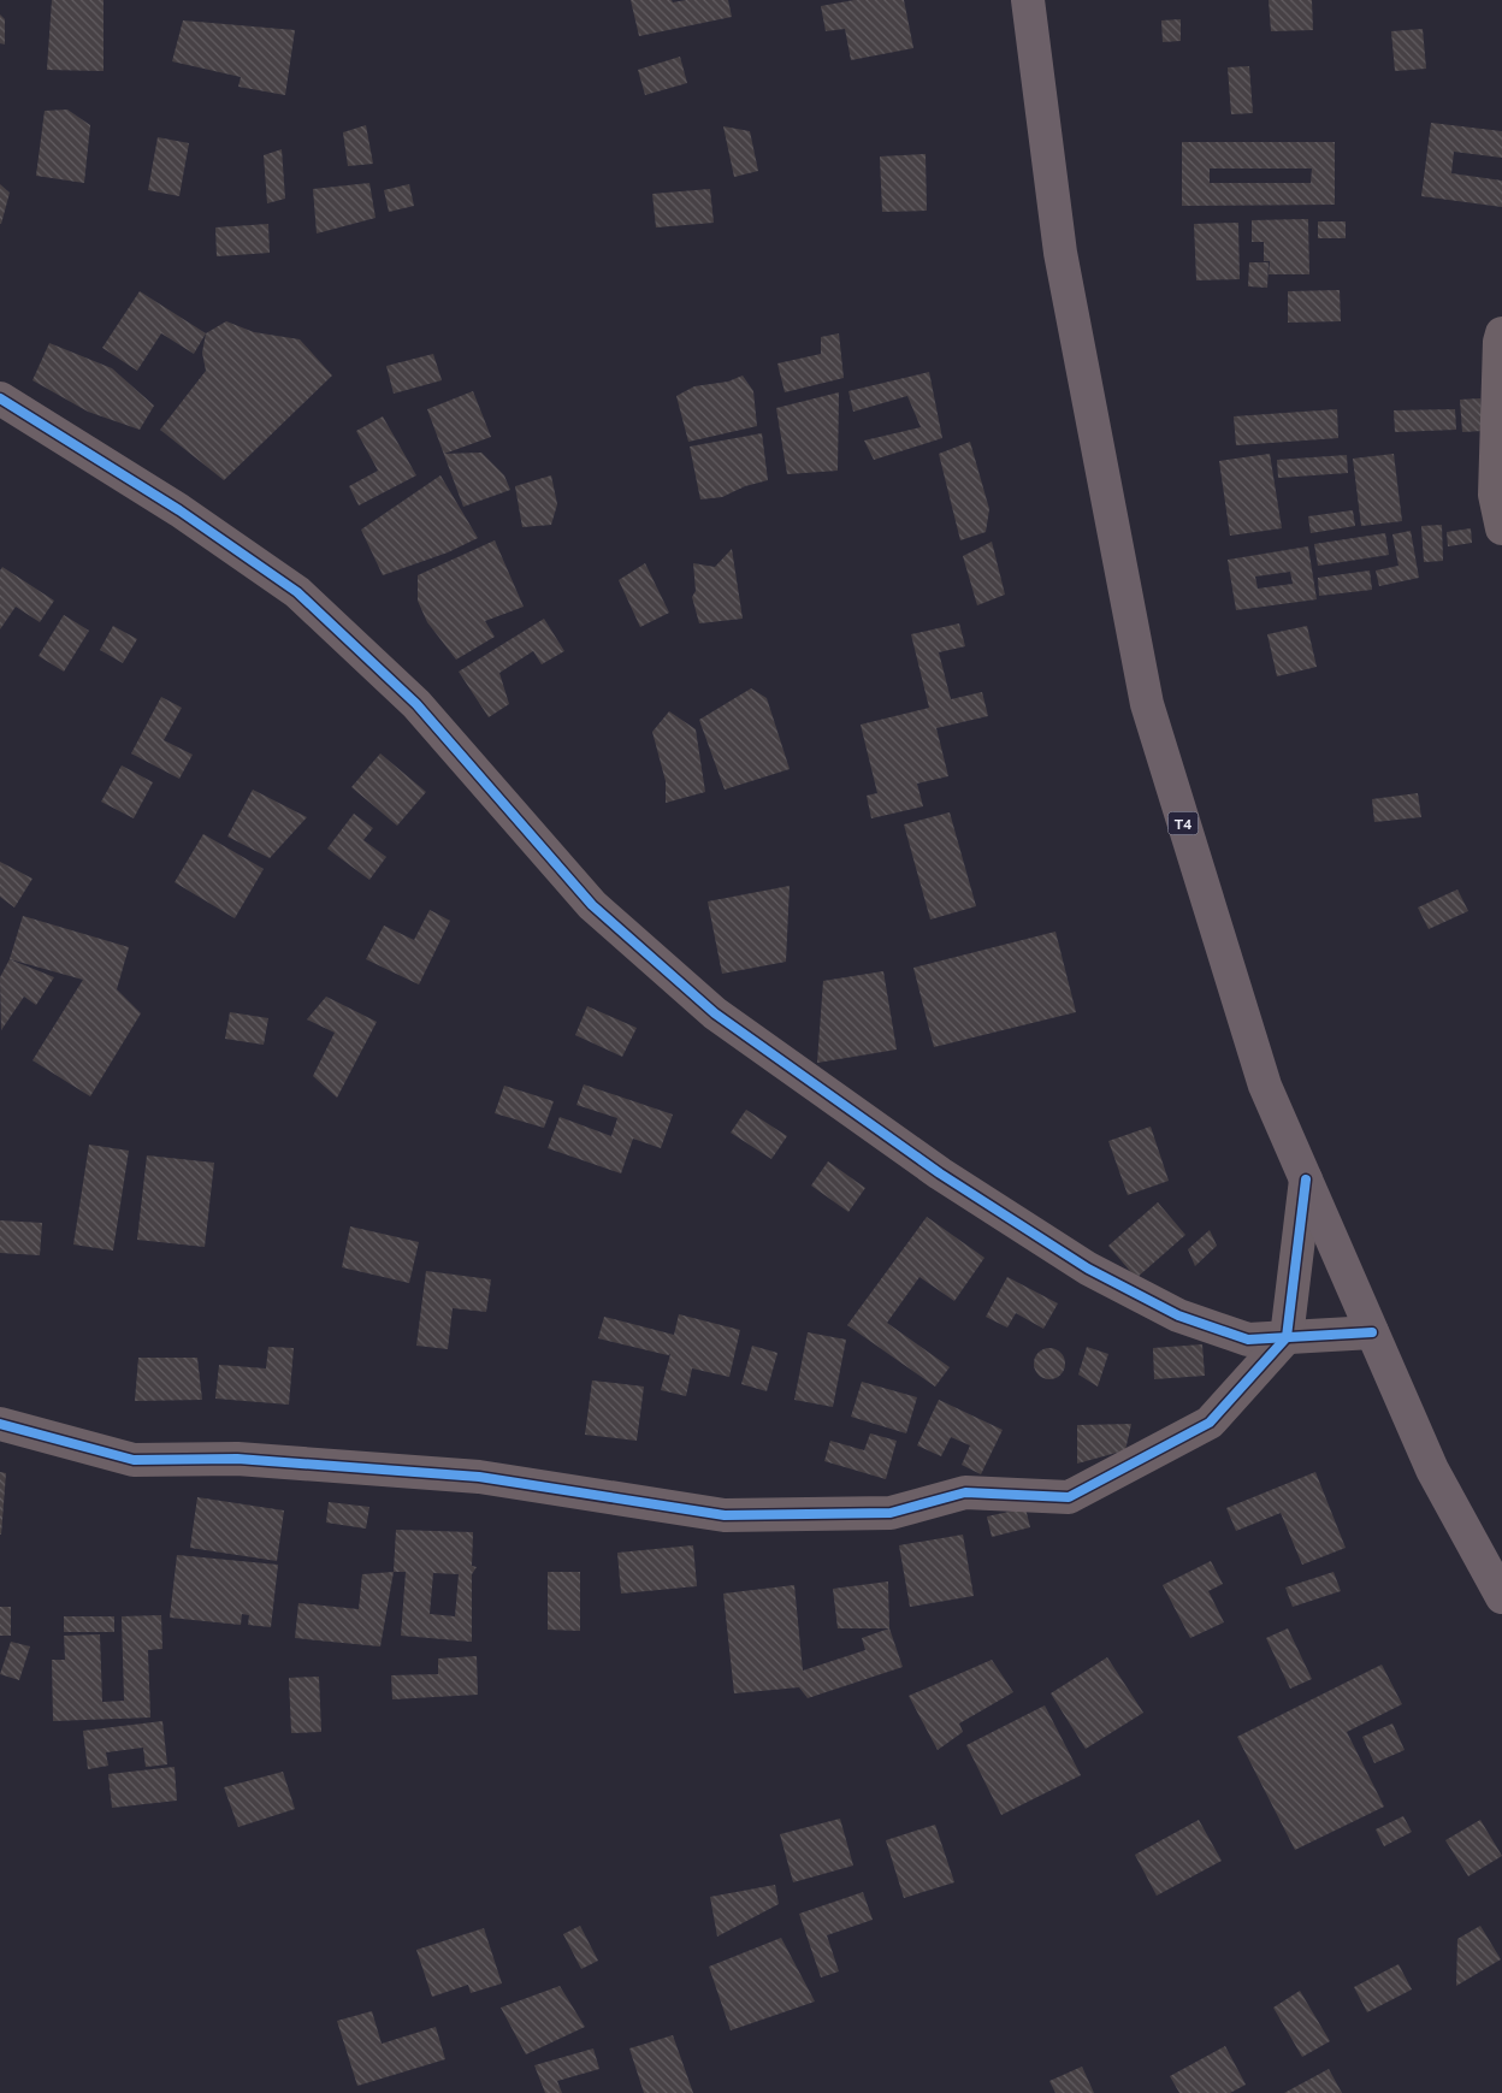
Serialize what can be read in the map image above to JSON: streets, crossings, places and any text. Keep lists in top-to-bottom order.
{
  "streets": {
    "highway": ["T4"]
  }
}
